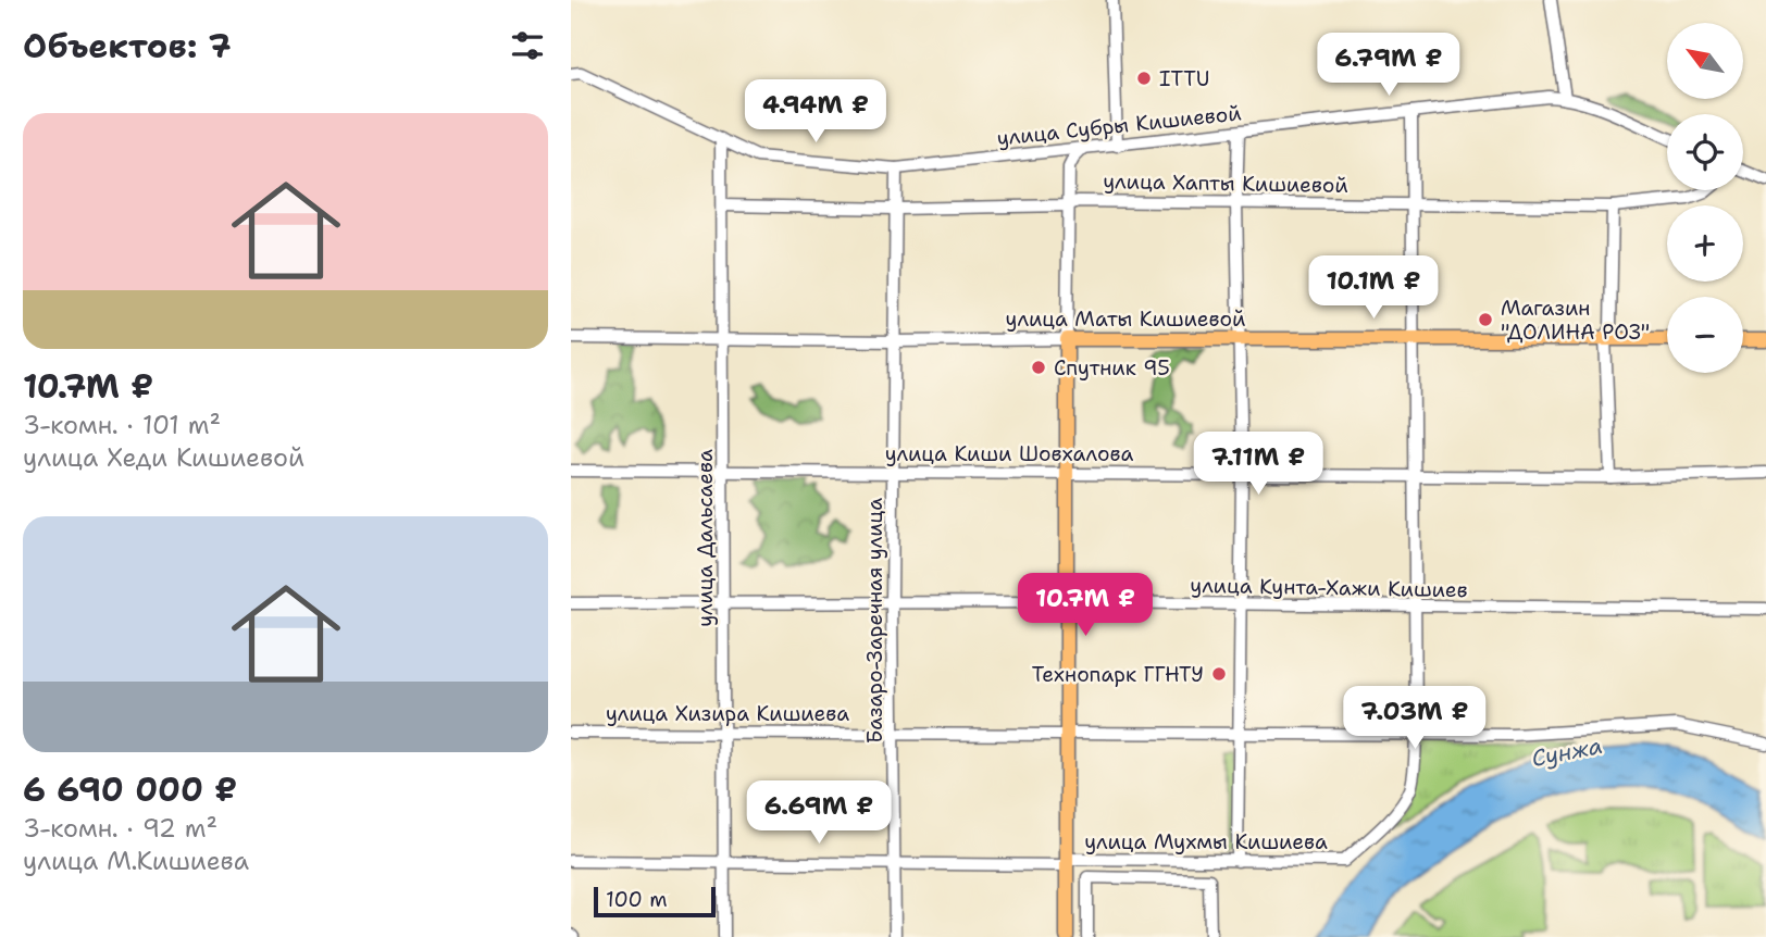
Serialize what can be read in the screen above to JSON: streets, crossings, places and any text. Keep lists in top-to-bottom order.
{
  "streets": {
    "main road": ["улица Маты Кишиевой"],
    "street": [
      "улица Субры Кишиевой",
      "улица Хапты Кишиевой",
      "улица Киши Шовхалова",
      "улица Дальсаева",
      "улица Кунта-Хажи Кишиев",
      "Базаро-Заречная улица",
      "улица Хизира Кишиева",
      "улица Мухмы Кишиева"
    ]
  },
  "crossings": [
    ["улица Субры Кишиевой", "улица Дальсаева"],
    ["улица Субры Кишиевой", "Базаро-Заречная улица"],
    ["улица Хапты Кишиевой", "улица Дальсаева"],
    ["улица Хапты Кишиевой", "Базаро-Заречная улица"],
    ["улица Маты Кишиевой", "улица Дальсаева"],
    ["улица Маты Кишиевой", "Базаро-Заречная улица"],
    ["улица Киши Шовхалова", "улица Дальсаева"],
    ["улица Киши Шовхалова", "Базаро-Заречная улица"],
    ["улица Дальсаева", "улица Кунта-Хажи Кишиев"],
    ["улица Дальсаева", "улица Хизира Кишиева"],
    ["улица Дальсаева", "улица Мухмы Кишиева"],
    ["улица Кунта-Хажи Кишиев", "Базаро-Заречная улица"],
    ["Базаро-Заречная улица", "улица Хизира Кишиева"],
    ["Базаро-Заречная улица", "улица Мухмы Кишиева"],
    ["улица Хизира Кишиева", "улица Мухмы Кишиева"]
  ],
  "water": ["Сунжа"],
  "places": [
    "ITTU",
    "Магазин \"ДОЛИНА РОЗ\"",
    "Спутник 95",
    "Технопарк ГГНТУ"
  ],
  "scale_bar": "100 m",
  "north": "top left",
  "page": {
    "heading": "Объектов: 7",
    "map_buttons": ["+", "−"],
    "price": [
      "6.79M ₽",
      "4.94M ₽",
      "10.1M ₽",
      "7.11M ₽",
      "10.7M ₽",
      "7.03M ₽",
      "6.69M ₽"
    ],
    "list": [
      {
        "name": "10.7M ₽",
        "note": "3-комн. · 101 m² · улица Хеди Кишиевой"
      },
      {
        "name": "6 690 000 ₽",
        "note": "3-комн. · 92 m² · улица М.Кишиева"
      }
    ],
    "scale": "100 m"
  }
}
